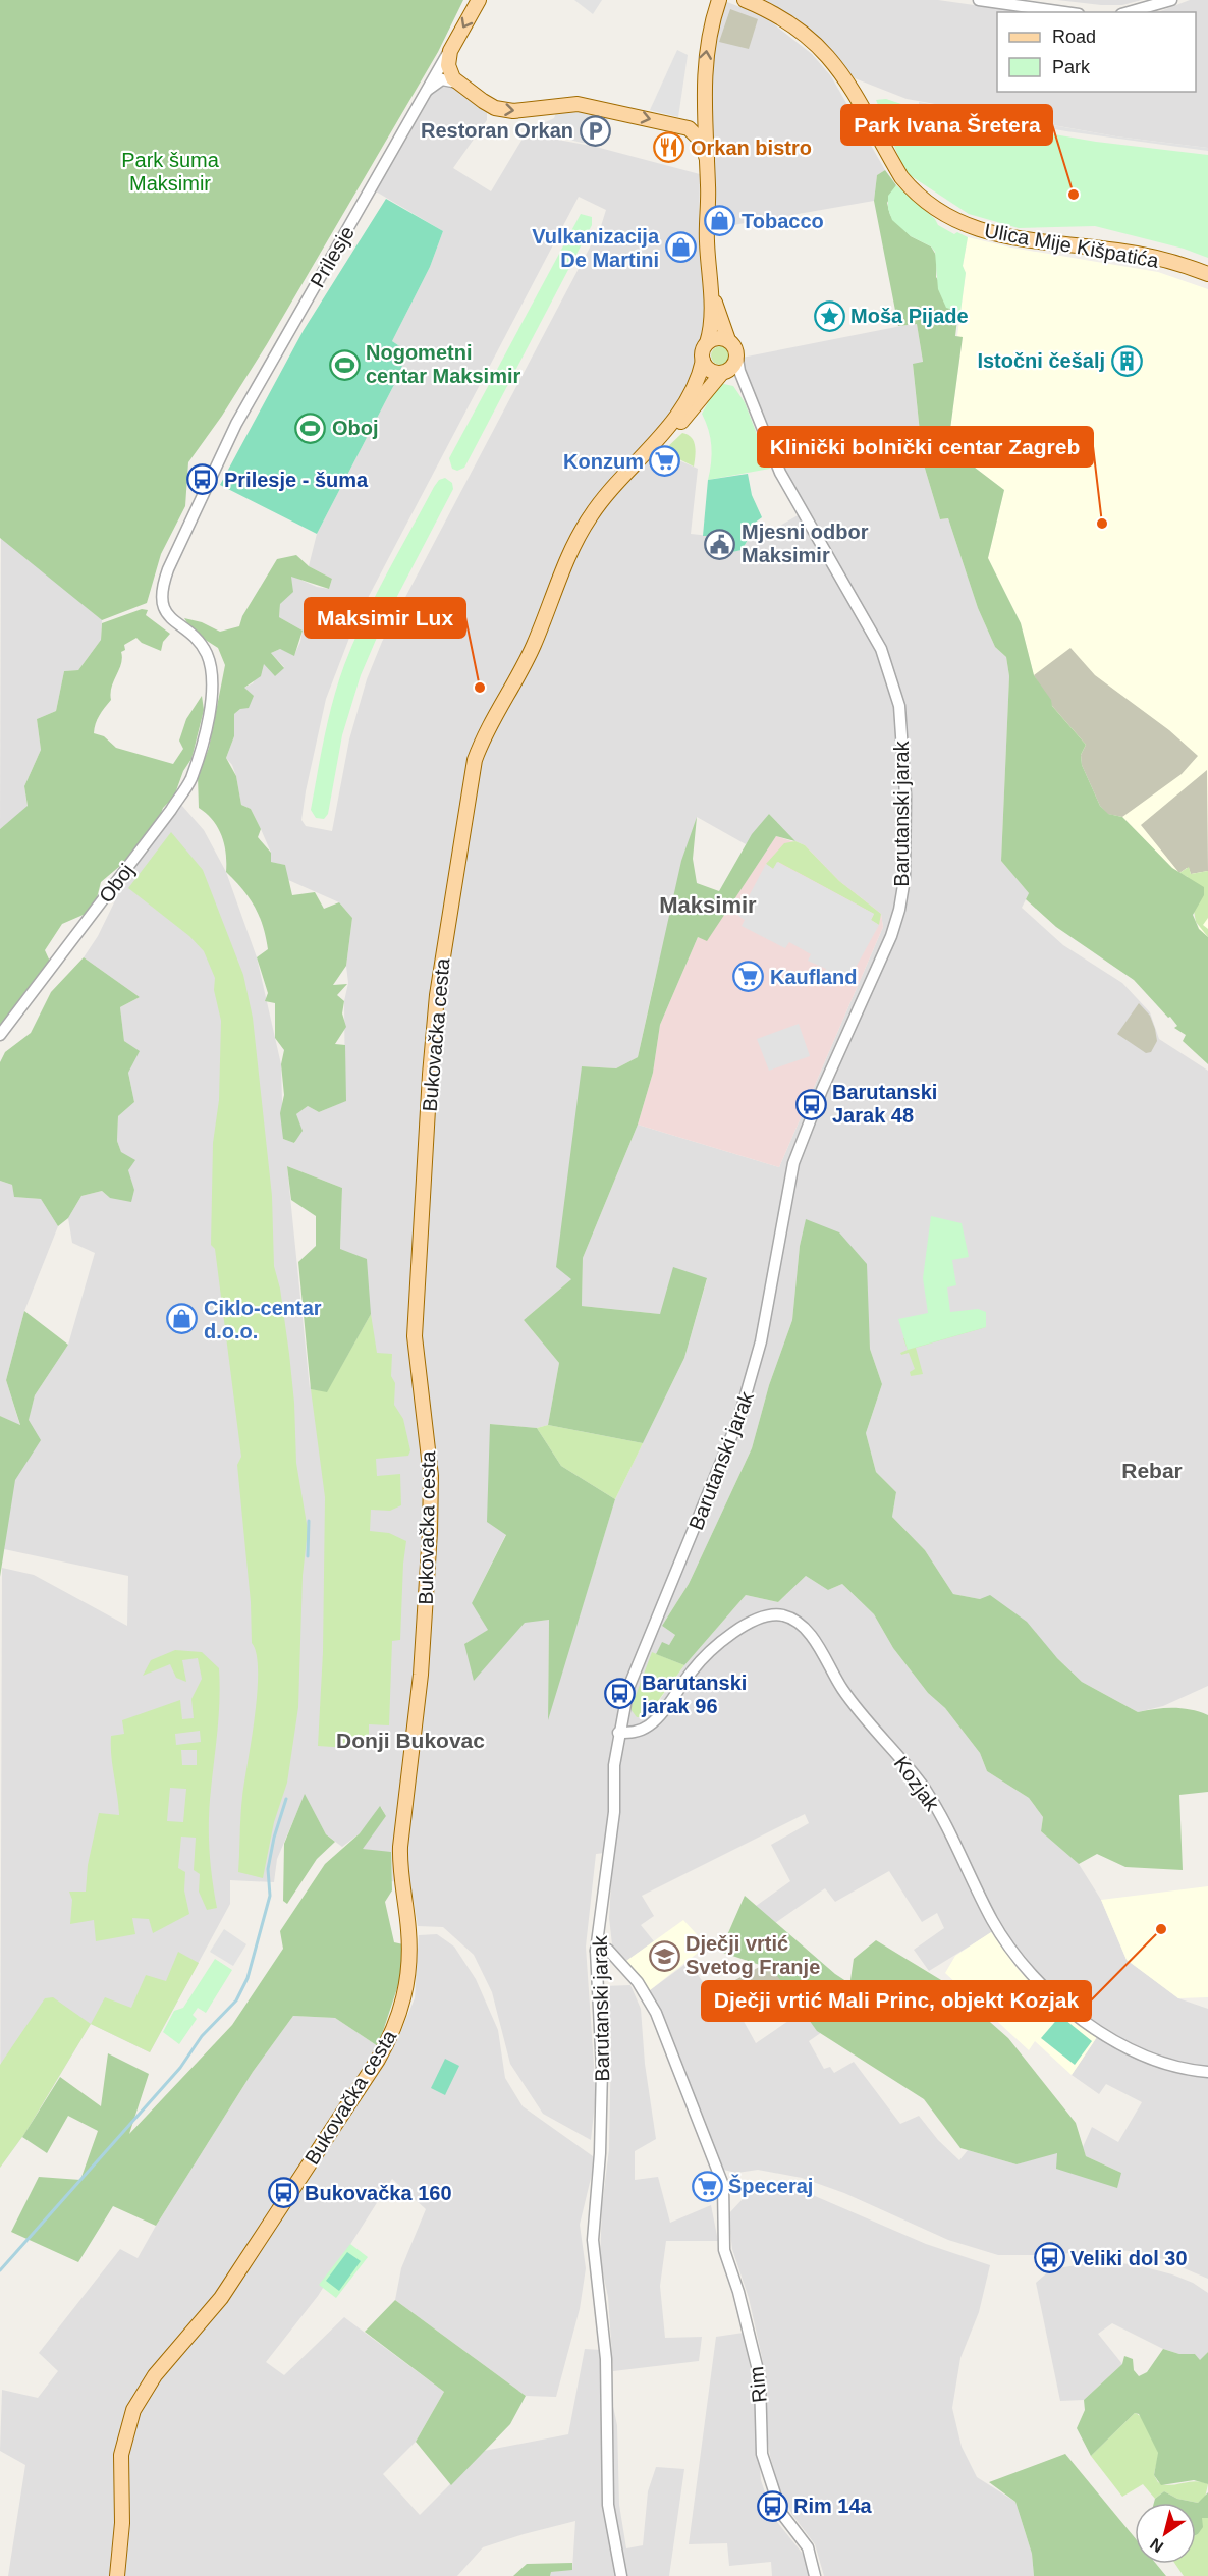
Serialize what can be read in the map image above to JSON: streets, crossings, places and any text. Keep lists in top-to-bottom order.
{
  "streets": {
    "main road": ["Ulica Mije Kišpatića", "Prilesje", "Bukovačka cesta"],
    "street": [
      "Barutanski jarak",
      "Oboj",
      "Kozjak",
      "Rim"
    ]
  },
  "crossings": [
    ["Prilesje", "Oboj"],
    ["Barutanski jarak", "Bukovačka cesta"],
    ["Barutanski jarak", "Kozjak"],
    ["Barutanski jarak", "Rim"]
  ],
  "districts": ["Maksimir", "Rebar", "Donji Bukovac"],
  "parks": ["Park šuma Maksimir"],
  "places": {
    "parking": ["Restoran Orkan"],
    "restaurant": ["Orkan bistro"],
    "other": [
      "Park Ivana Šretera",
      "Klinički bolnički centar Zagreb",
      "Maksimir Lux",
      "Dječji vrtić Mali Princ, objekt Kozjak"
    ],
    "shop": ["Tobacco", "Vulkanizacija De Martini", "Ciklo-centar d.o.o."],
    "place": ["Moša Pijade"],
    "building": ["Istočni češalj"],
    "sports": ["Nogometni centar Maksimir", "Oboj"],
    "supermarket": ["Konzum", "Kaufland", "Špeceraj"],
    "bus stop": [
      "Prilesje - šuma",
      "Barutanski Jarak 48",
      "Barutanski jarak 96",
      "Bukovačka 160",
      "Veliki dol 30",
      "Rim 14a"
    ],
    "public building": ["Mjesni odbor Maksimir"],
    "school or university": ["Dječji vrtić Svetog Franje"]
  },
  "legend": ["Road", "Park"],
  "north": "bottom left"
}
